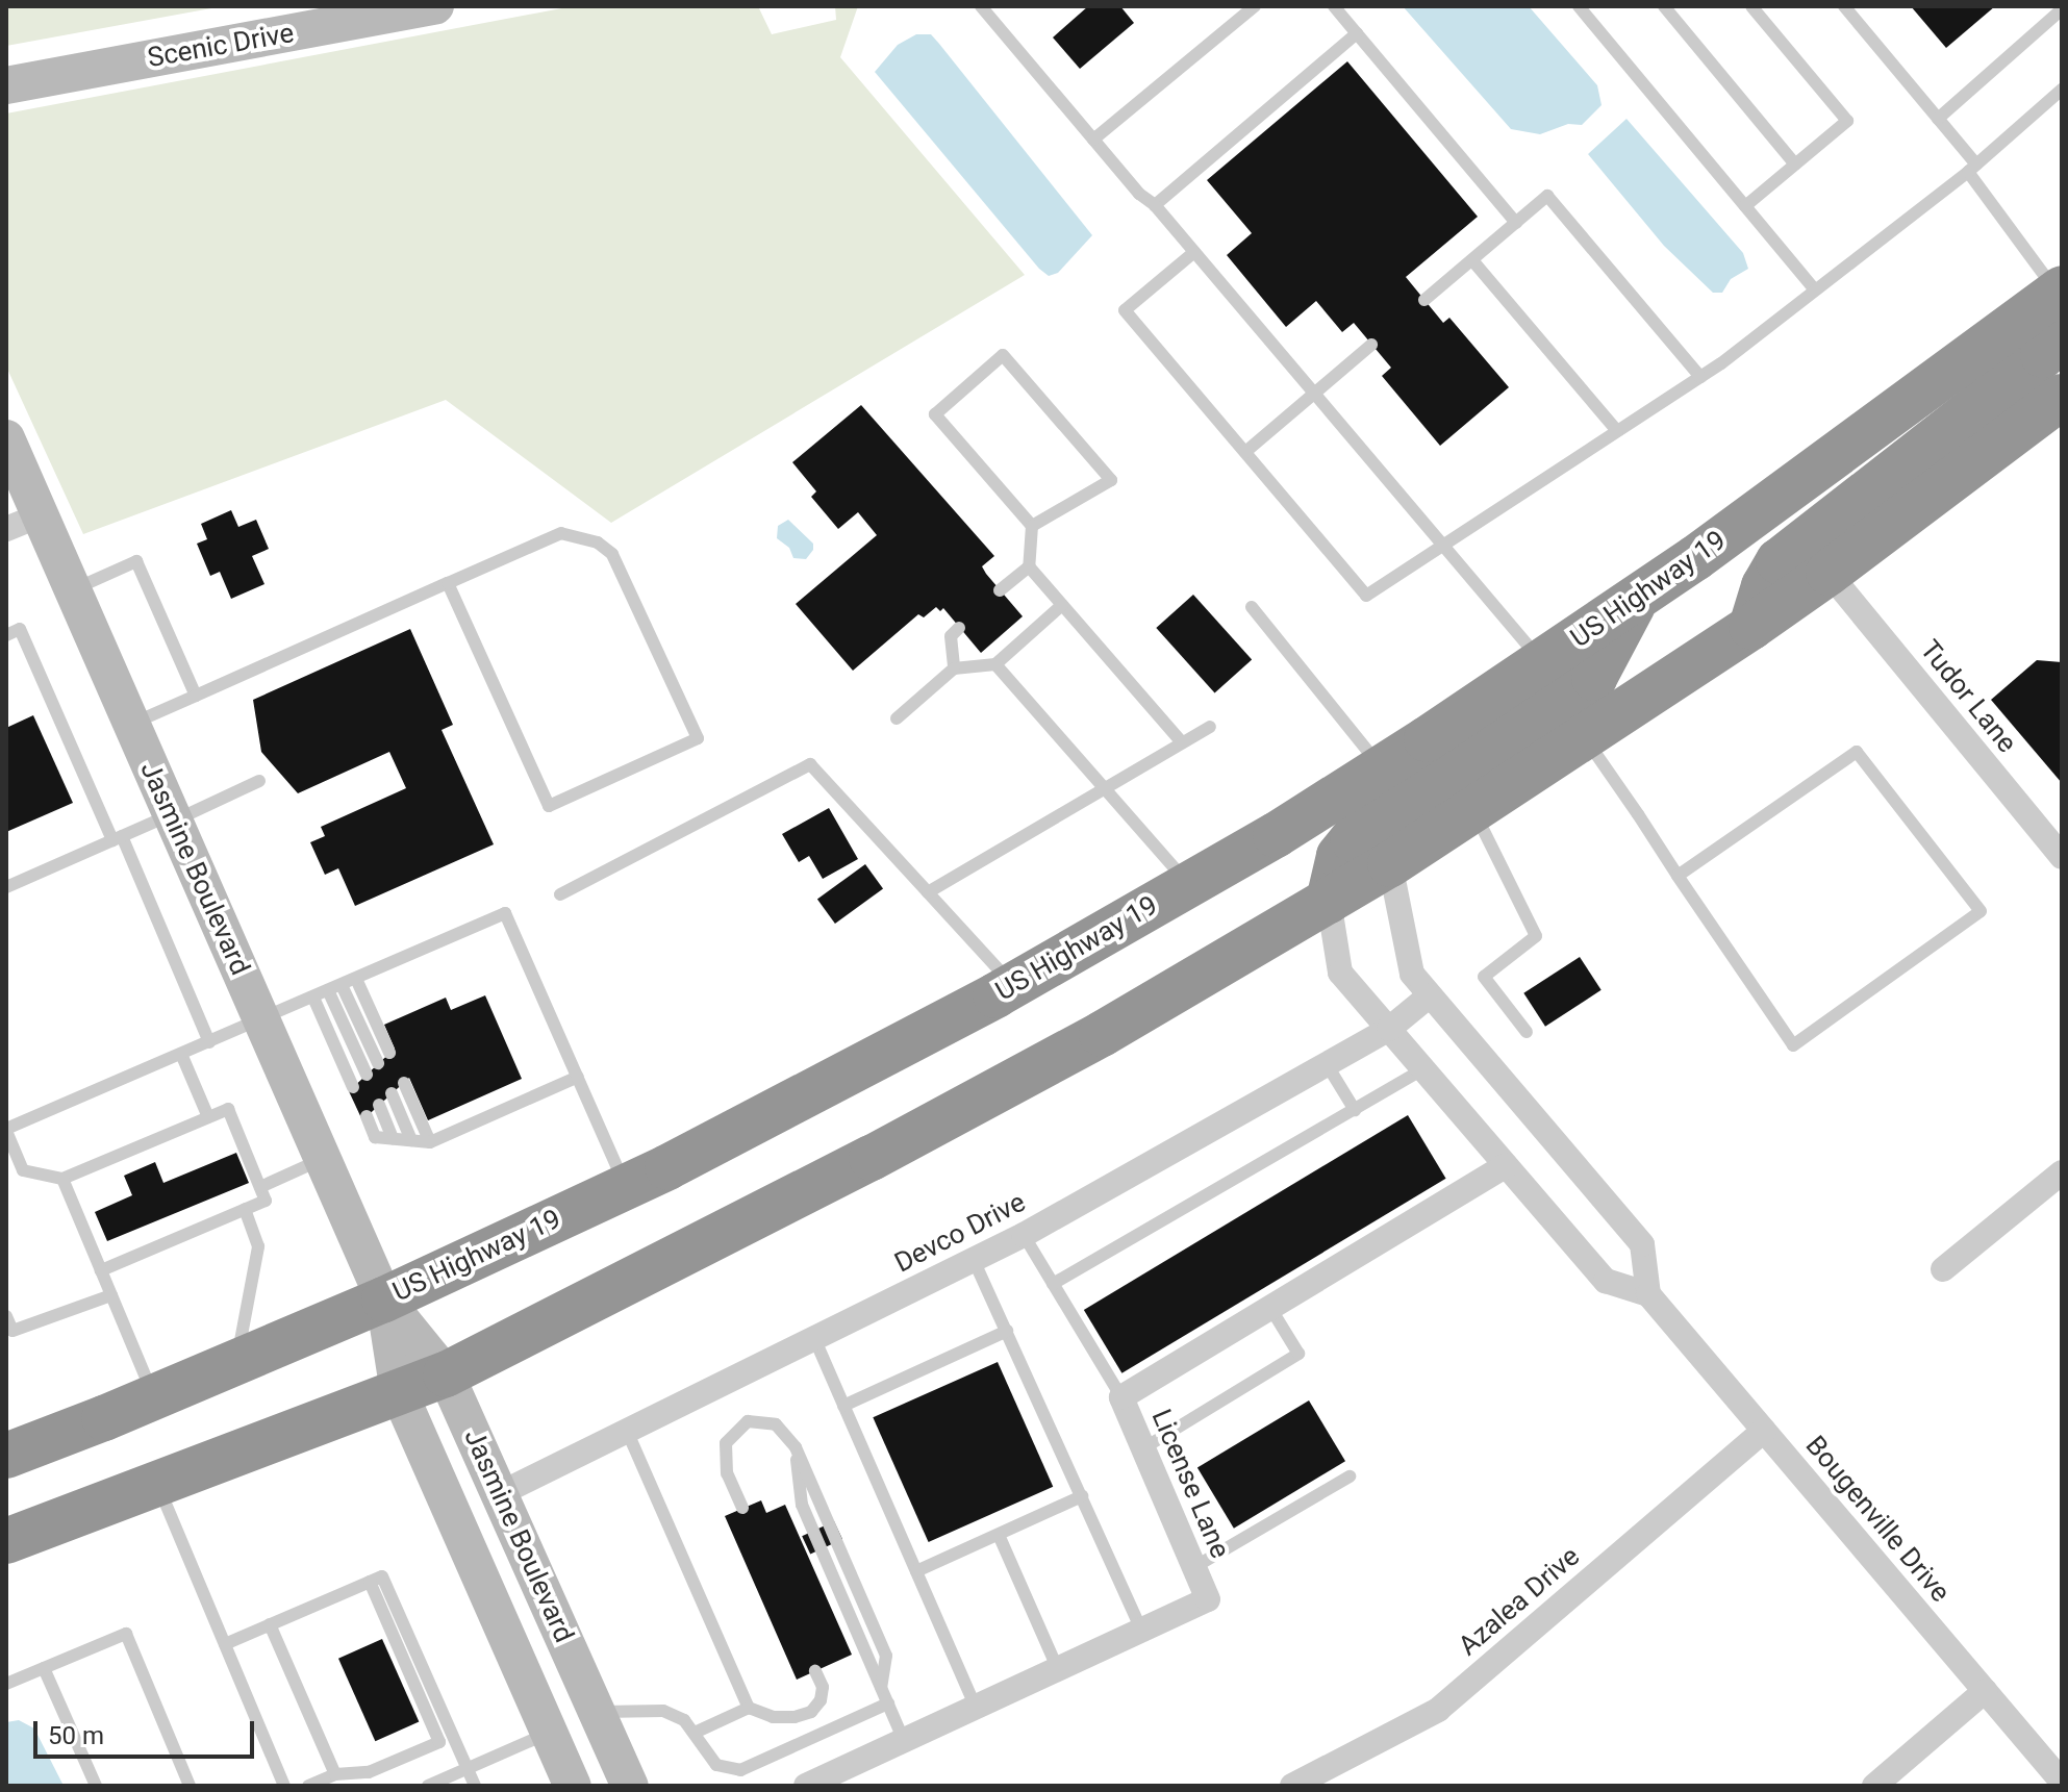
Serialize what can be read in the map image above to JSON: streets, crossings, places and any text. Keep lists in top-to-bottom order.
{
  "streets": {
    "highway": ["US Highway 19"],
    "street": [
      "Scenic Drive",
      "Tudor Lane",
      "Jasmine Boulevard",
      "Devco Drive",
      "License Lane",
      "Bougenville Drive",
      "Azalea Drive"
    ]
  },
  "crossings": [
    ["US Highway 19", "Jasmine Boulevard"],
    ["Jasmine Boulevard", "Devco Drive"],
    ["Bougenville Drive", "Azalea Drive"]
  ],
  "scale_bar": "50 m"
}
